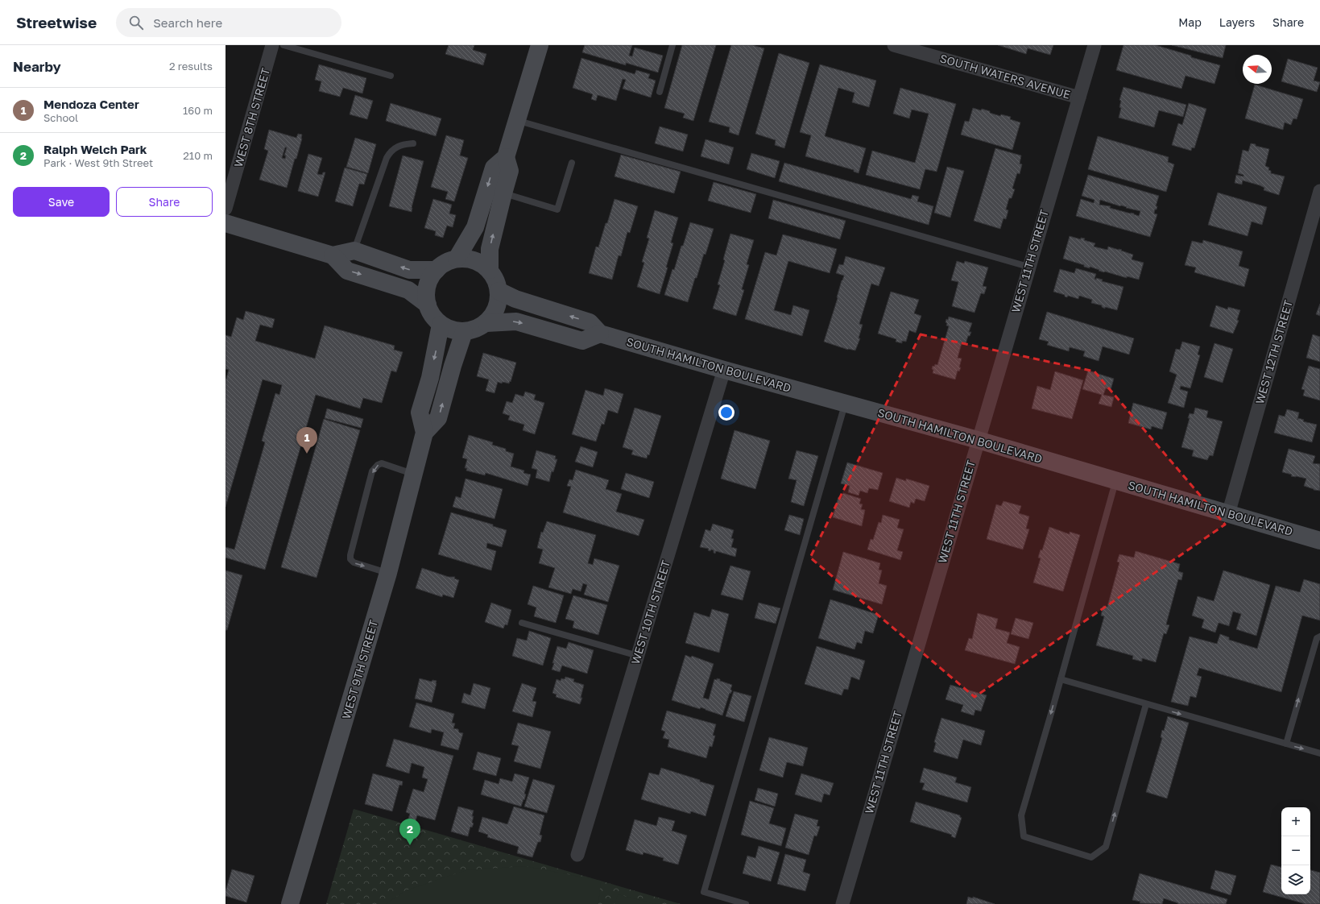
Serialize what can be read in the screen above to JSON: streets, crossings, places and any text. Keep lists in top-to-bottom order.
{
  "streets": {
    "street": [
      "SOUTH WATERS AVENUE",
      "WEST 8TH STREET",
      "WEST 11TH STREET",
      "WEST 12TH STREET",
      "SOUTH HAMILTON BOULEVARD",
      "WEST 10TH STREET",
      "WEST 9TH STREET"
    ]
  },
  "crossings": [
    ["SOUTH WATERS AVENUE", "WEST 11TH STREET"],
    ["WEST 11TH STREET", "SOUTH HAMILTON BOULEVARD"],
    ["WEST 12TH STREET", "SOUTH HAMILTON BOULEVARD"],
    ["SOUTH HAMILTON BOULEVARD", "WEST 10TH STREET"],
    ["SOUTH HAMILTON BOULEVARD", "WEST 9TH STREET"]
  ],
  "north": "left",
  "page": {
    "header": "Streetwise",
    "search": "Search here",
    "nav": ["Map", "Layers", "Share"],
    "heading": ["Nearby", "2 results"],
    "list": [
      {
        "mark": "1",
        "name": "Mendoza Center",
        "note": "School",
        "value": "160 m"
      },
      {
        "mark": "2",
        "name": "Ralph Welch Park",
        "note": "Park · West 9th Street",
        "value": "210 m"
      }
    ],
    "buttons": ["Save", "Share"],
    "pins": ["1", "2"],
    "map_buttons": ["+", "−"]
  }
}
